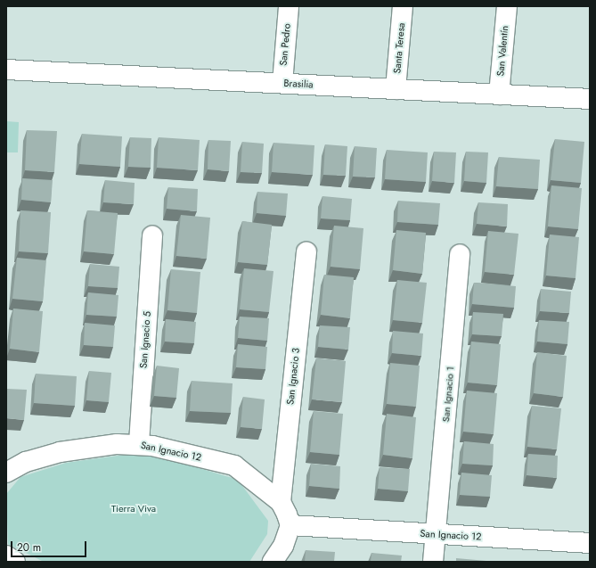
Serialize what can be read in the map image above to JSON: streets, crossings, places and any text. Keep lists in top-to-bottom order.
{
  "streets": {
    "street": [
      "San Pedro",
      "Santa Teresa",
      "San Valentín",
      "Brasilia",
      "San Ignacio 5",
      "San Ignacio 3",
      "San Ignacio 1",
      "San Ignacio 12"
    ]
  },
  "crossings": [
    ["San Pedro", "Brasilia"],
    ["Santa Teresa", "Brasilia"],
    ["San Valentín", "Brasilia"],
    ["San Ignacio 5", "San Ignacio 12"],
    ["San Ignacio 3", "San Ignacio 12"],
    ["San Ignacio 1", "San Ignacio 12"]
  ],
  "parks": ["Tierra Viva"],
  "scale_bar": "20 m"
}
